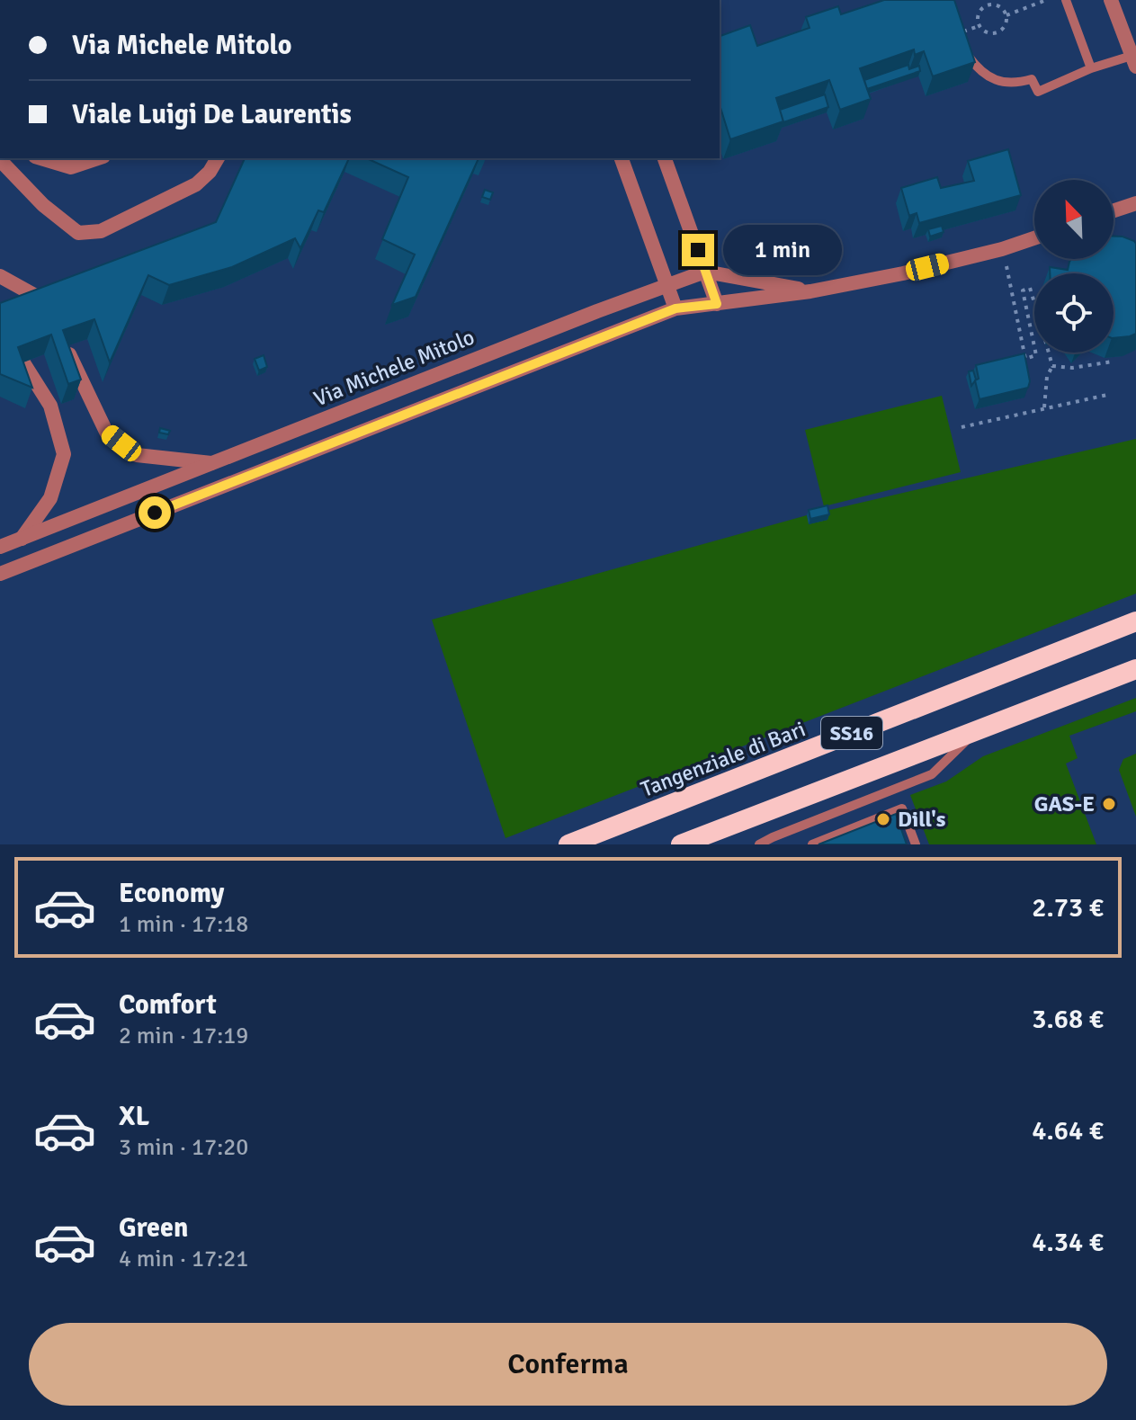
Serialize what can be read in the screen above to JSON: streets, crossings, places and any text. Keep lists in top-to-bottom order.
{
  "streets": {
    "highway": ["SS16", "Tangenziale di Bari"],
    "street": ["Via Michele Mitolo"]
  },
  "places": ["GAS-E", "Dill's"],
  "north": "top left",
  "page": {
    "banner": ["Via Michele Mitolo", "Viale Luigi De Laurentis"],
    "bubble": "1 min",
    "list": [
      {
        "name": "Economy",
        "note": "1 min · 17:18",
        "value": "2.73 €"
      },
      {
        "name": "Comfort",
        "note": "2 min · 17:19",
        "value": "3.68 €"
      },
      {
        "name": "XL",
        "note": "3 min · 17:20",
        "value": "4.64 €"
      },
      {
        "name": "Green",
        "note": "4 min · 17:21",
        "value": "4.34 €"
      }
    ],
    "buttons": "Conferma"
  }
}
